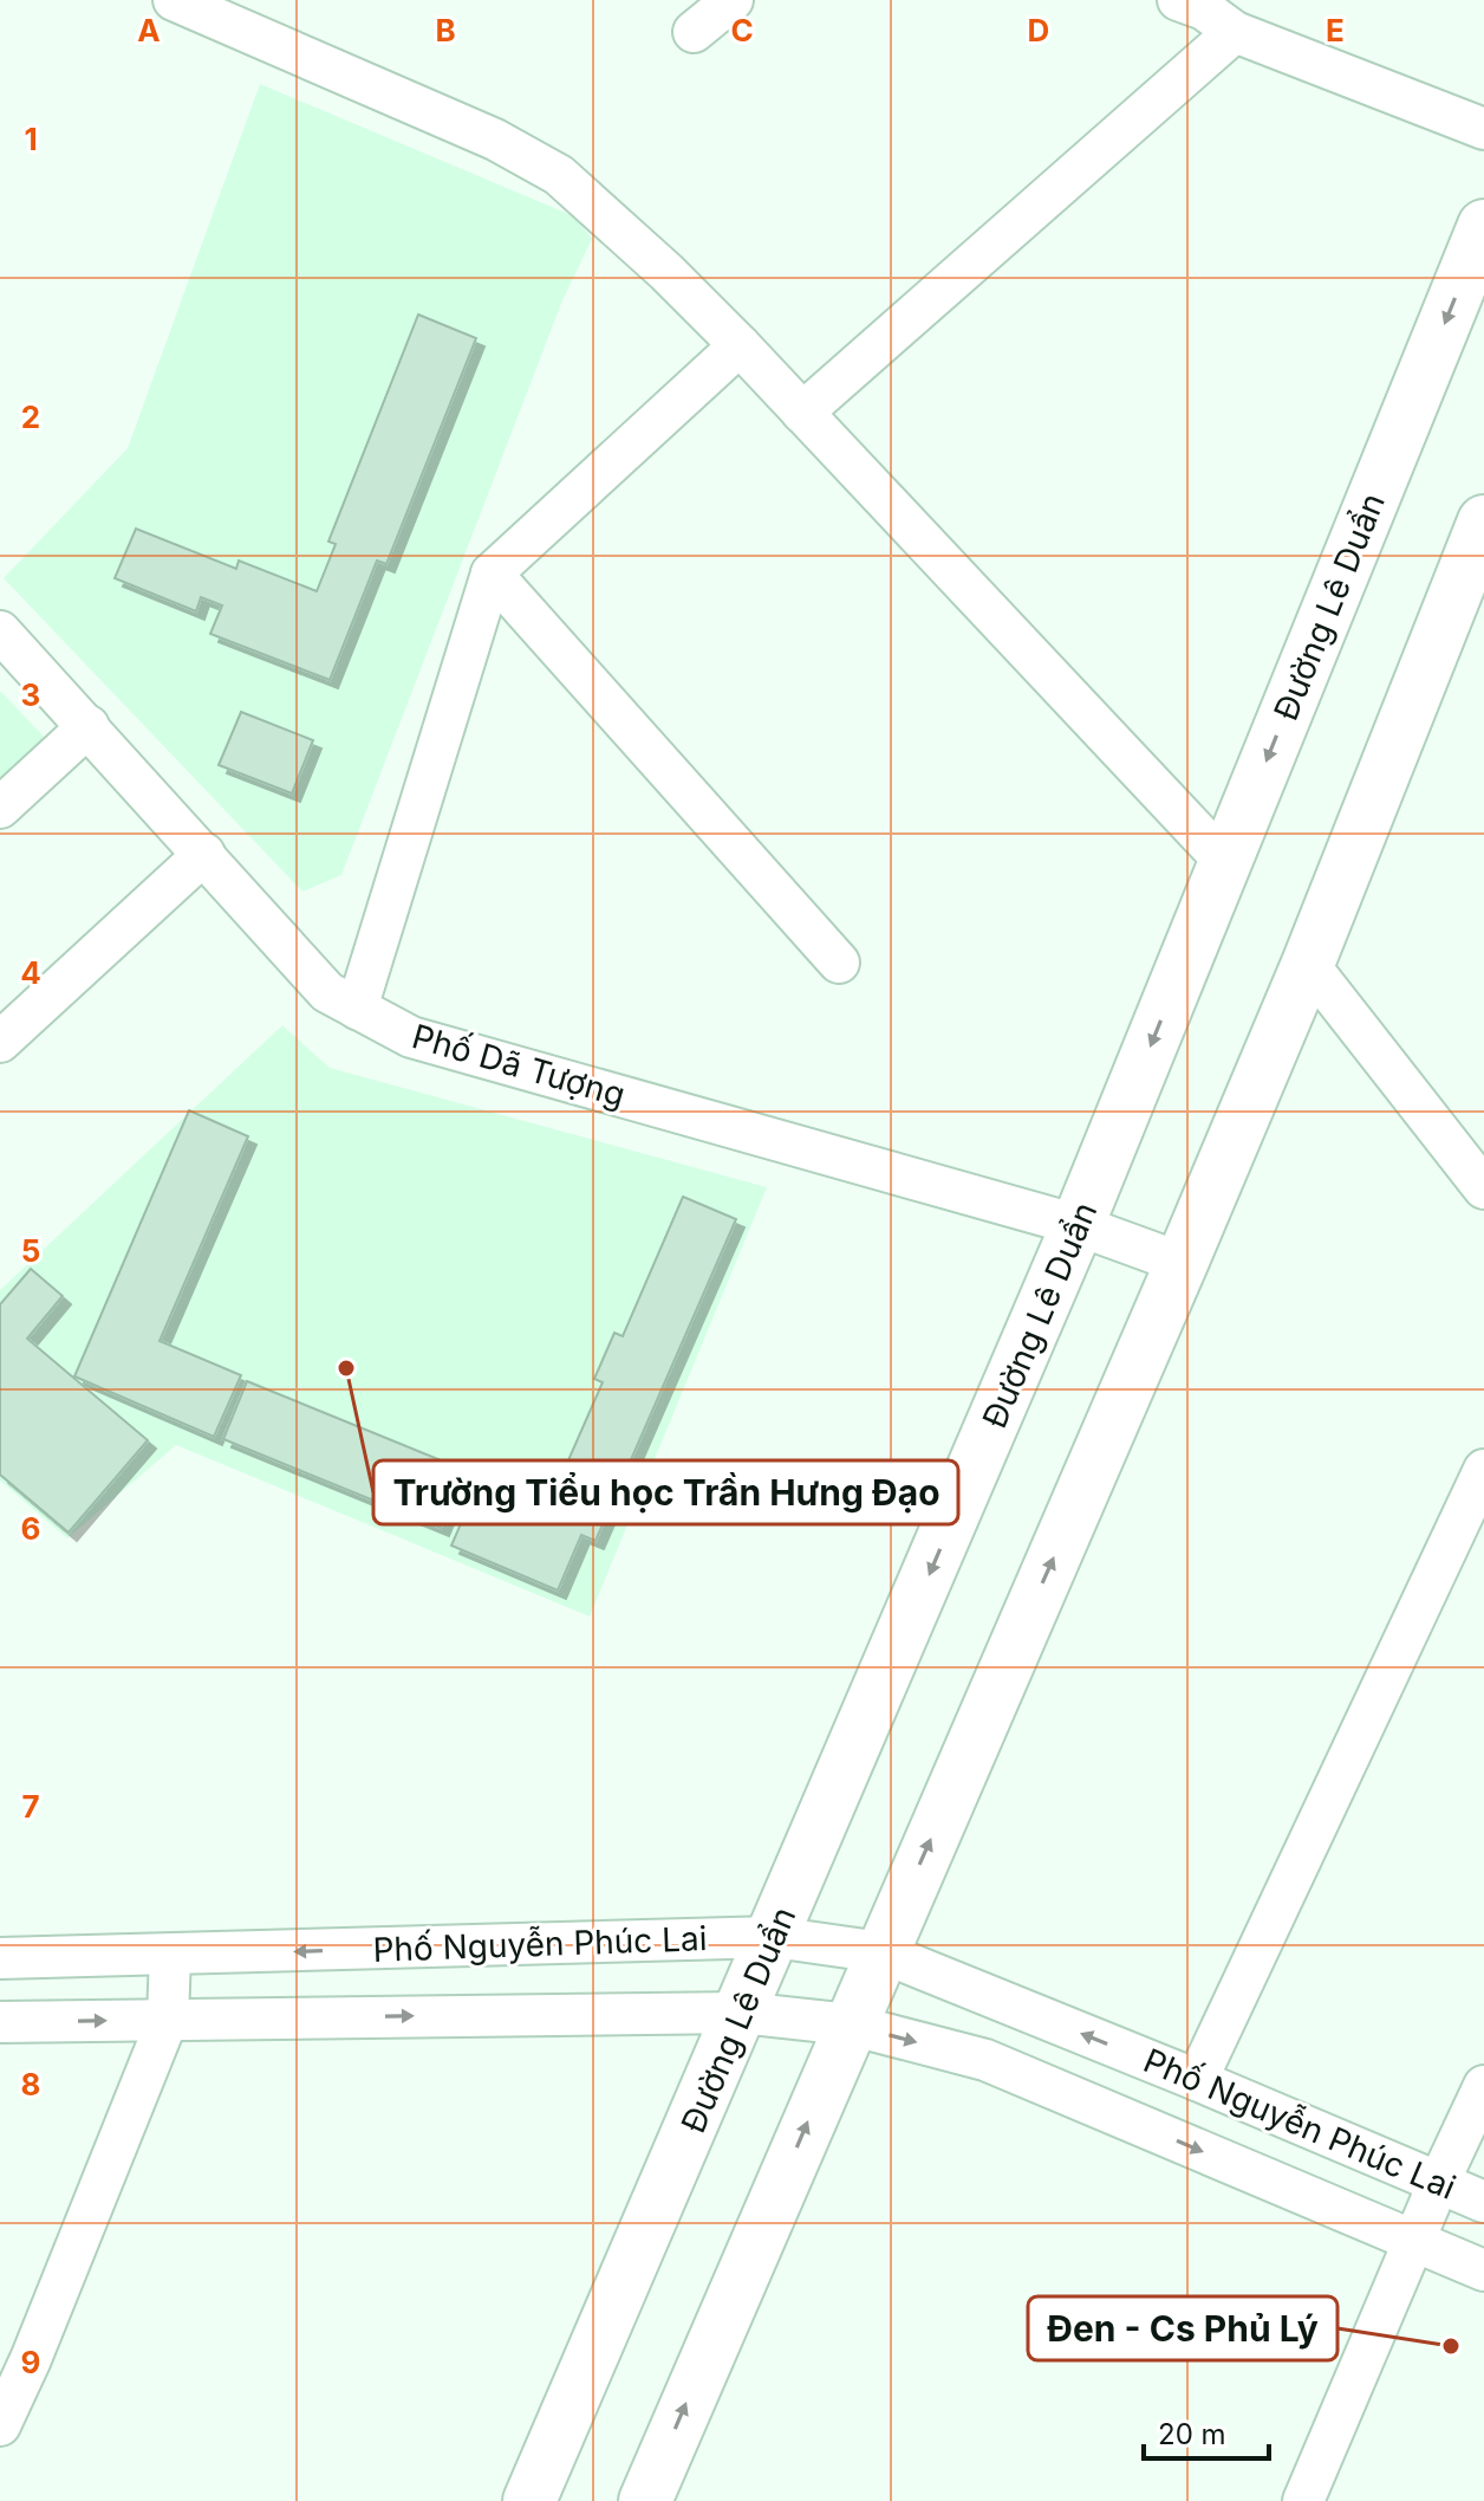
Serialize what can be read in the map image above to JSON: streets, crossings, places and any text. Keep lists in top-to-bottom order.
{
  "streets": {
    "main road": ["Đường Lê Duẩn"],
    "street": ["Phố Dã Tượng", "Phố Nguyễn Phúc Lai"]
  },
  "crossings": [
    ["Đường Lê Duẩn", "Phố Dã Tượng"],
    ["Đường Lê Duẩn", "Phố Nguyễn Phúc Lai"]
  ],
  "places": ["Trường Tiểu học Trần Hưng Đạo", "Đen - Cs Phủ Lý"],
  "scale_bar": "20 m",
  "grid": {
    "columns": [
      "A",
      "B",
      "C",
      "D",
      "E"
    ],
    "rows": [
      "1",
      "2",
      "3",
      "4",
      "5",
      "6",
      "7",
      "8",
      "9"
    ]
  }
}
